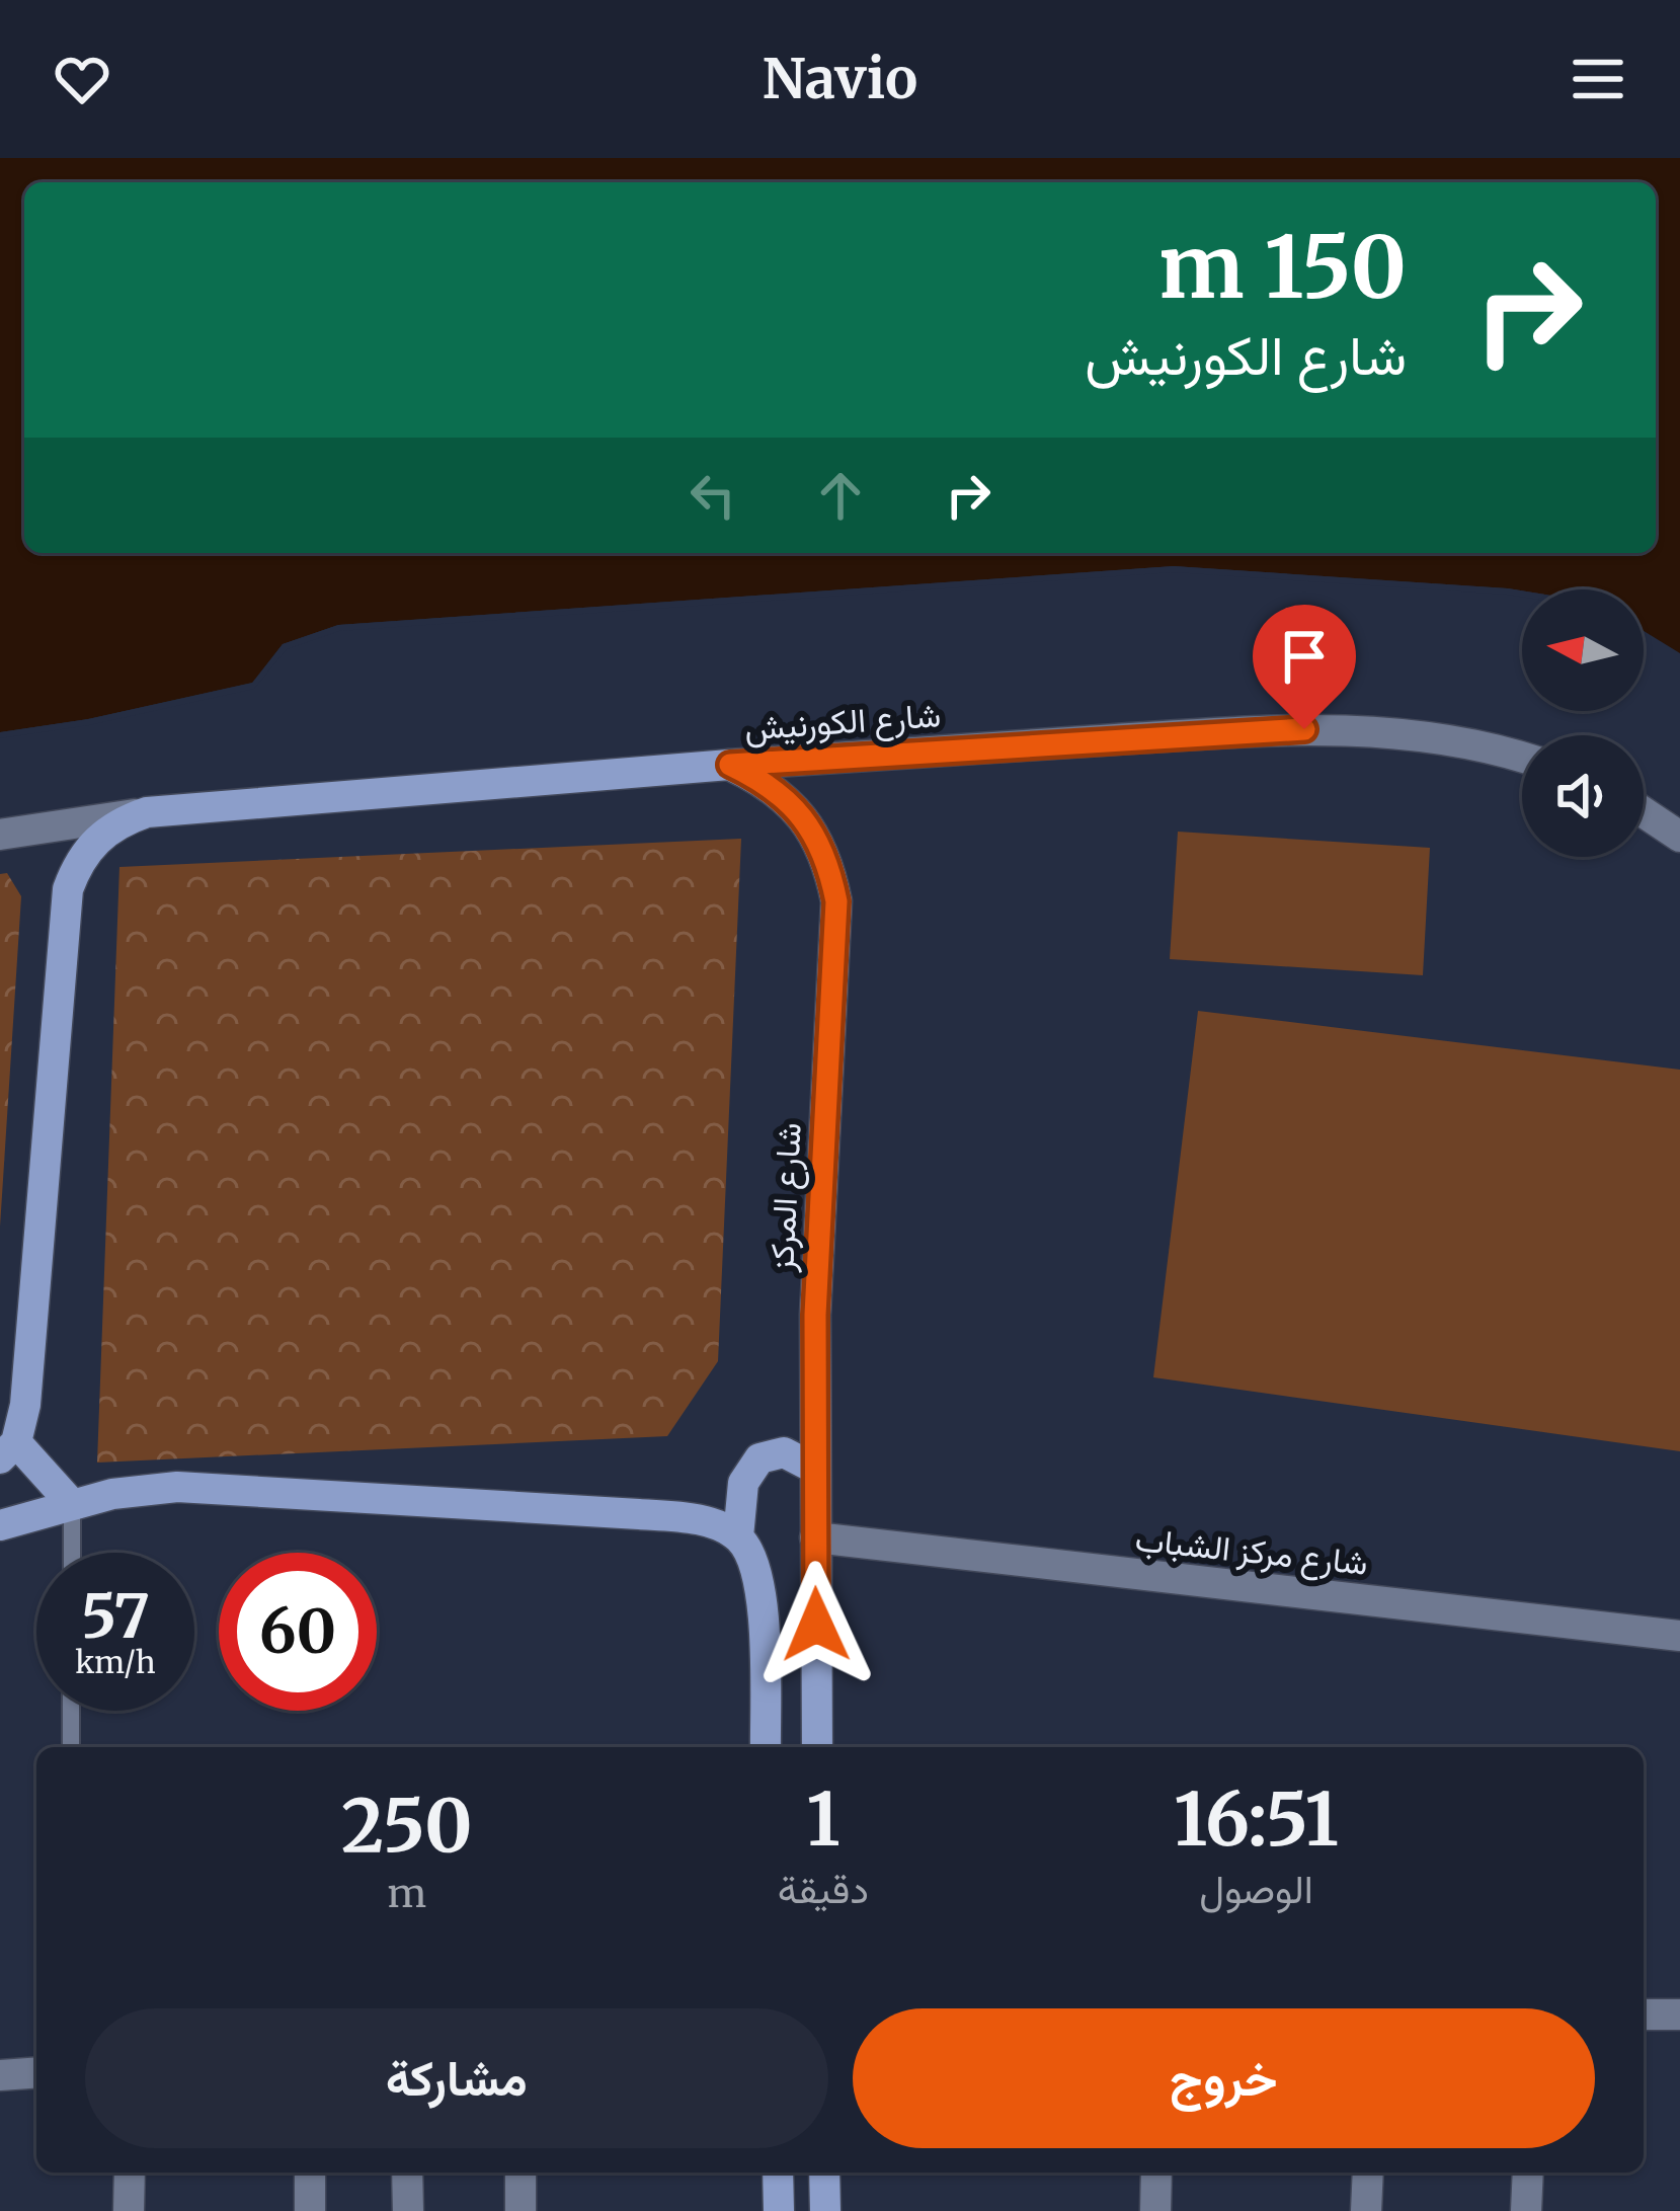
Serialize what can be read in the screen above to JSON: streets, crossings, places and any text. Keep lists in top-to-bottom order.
{
  "streets": {
    "main road": ["شارع الكورنيش", "شارع المركز"],
    "street": ["شارع مركز الشباب"]
  },
  "crossings": [
    ["شارع الكورنيش", "شارع المركز"],
    ["شارع المركز", "شارع مركز الشباب"]
  ],
  "north": "left",
  "page": {
    "header": "Navio",
    "turn": ["150 m", "شارع الكورنيش"],
    "speed": "57 km/h",
    "limit": "60",
    "eta": [
      "16:51",
      "الوصول",
      "1",
      "دقيقة",
      "250",
      "m"
    ],
    "buttons": ["خروج", "مشاركة"]
  }
}
